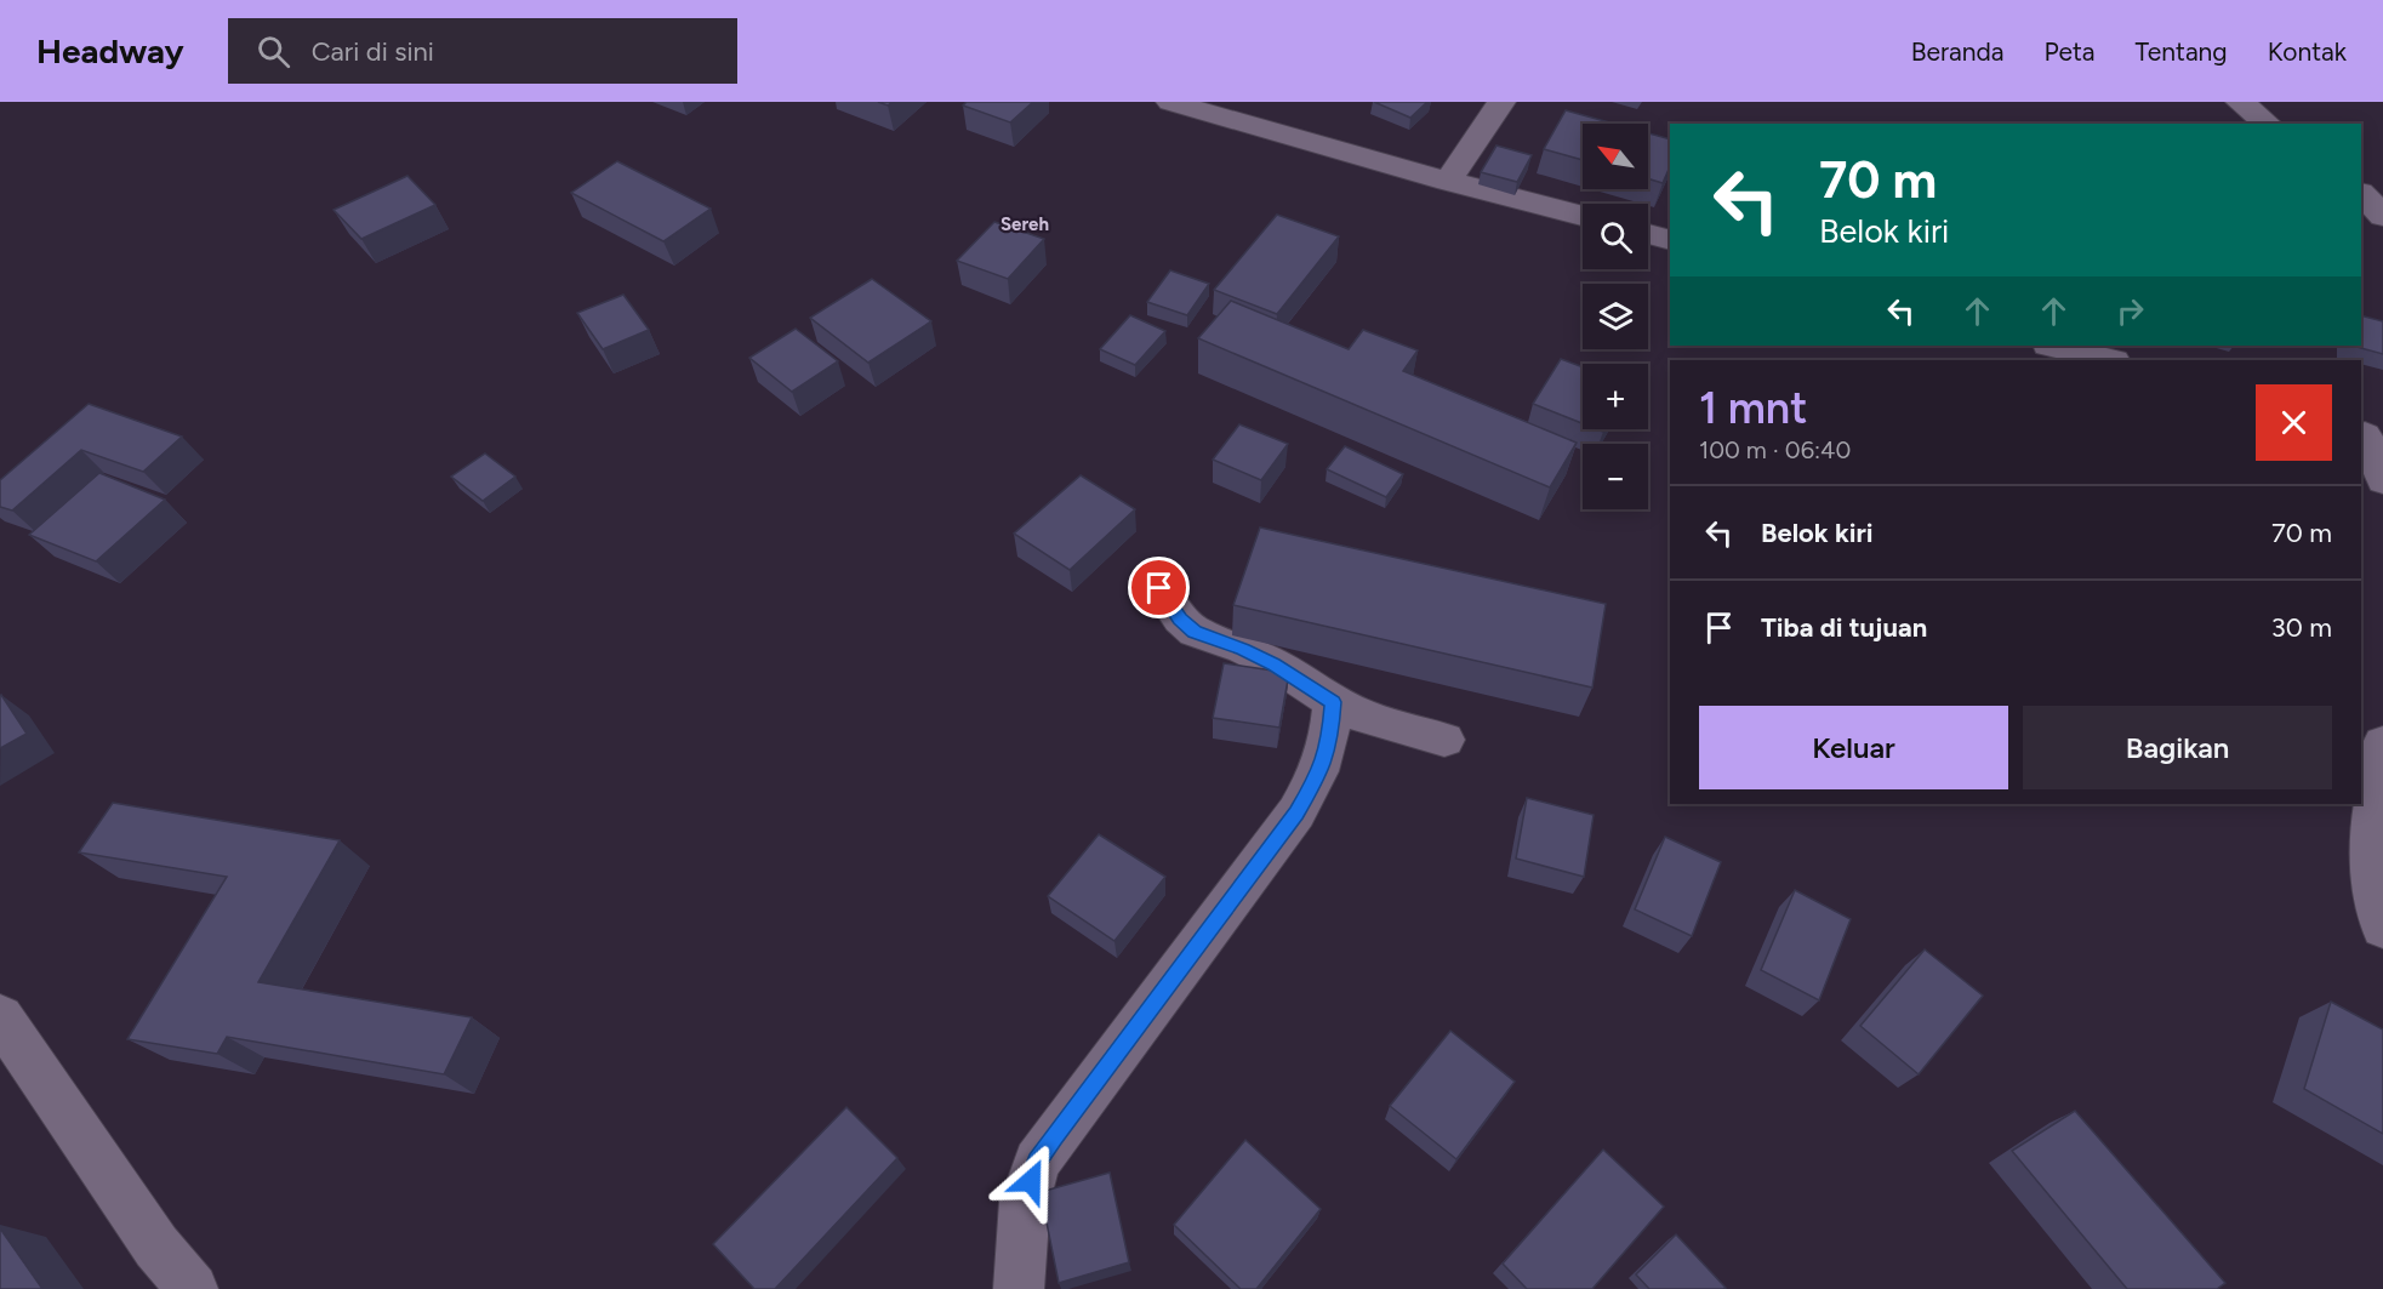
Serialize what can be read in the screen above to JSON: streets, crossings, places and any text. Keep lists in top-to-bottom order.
{
  "districts": ["Sereh"],
  "north": "top left",
  "page": {
    "header": "Headway",
    "search": "Cari di sini",
    "nav": [
      "Beranda",
      "Peta",
      "Tentang",
      "Kontak"
    ],
    "map_buttons": ["+", "−"],
    "turn": ["70 m", "Belok kiri"],
    "heading": ["1 mnt", "100 m · 06:40"],
    "list": [
      {
        "name": "Belok kiri",
        "value": "70 m"
      },
      {
        "name": "Tiba di tujuan",
        "value": "30 m"
      }
    ],
    "buttons": ["Keluar", "Bagikan"]
  }
}
